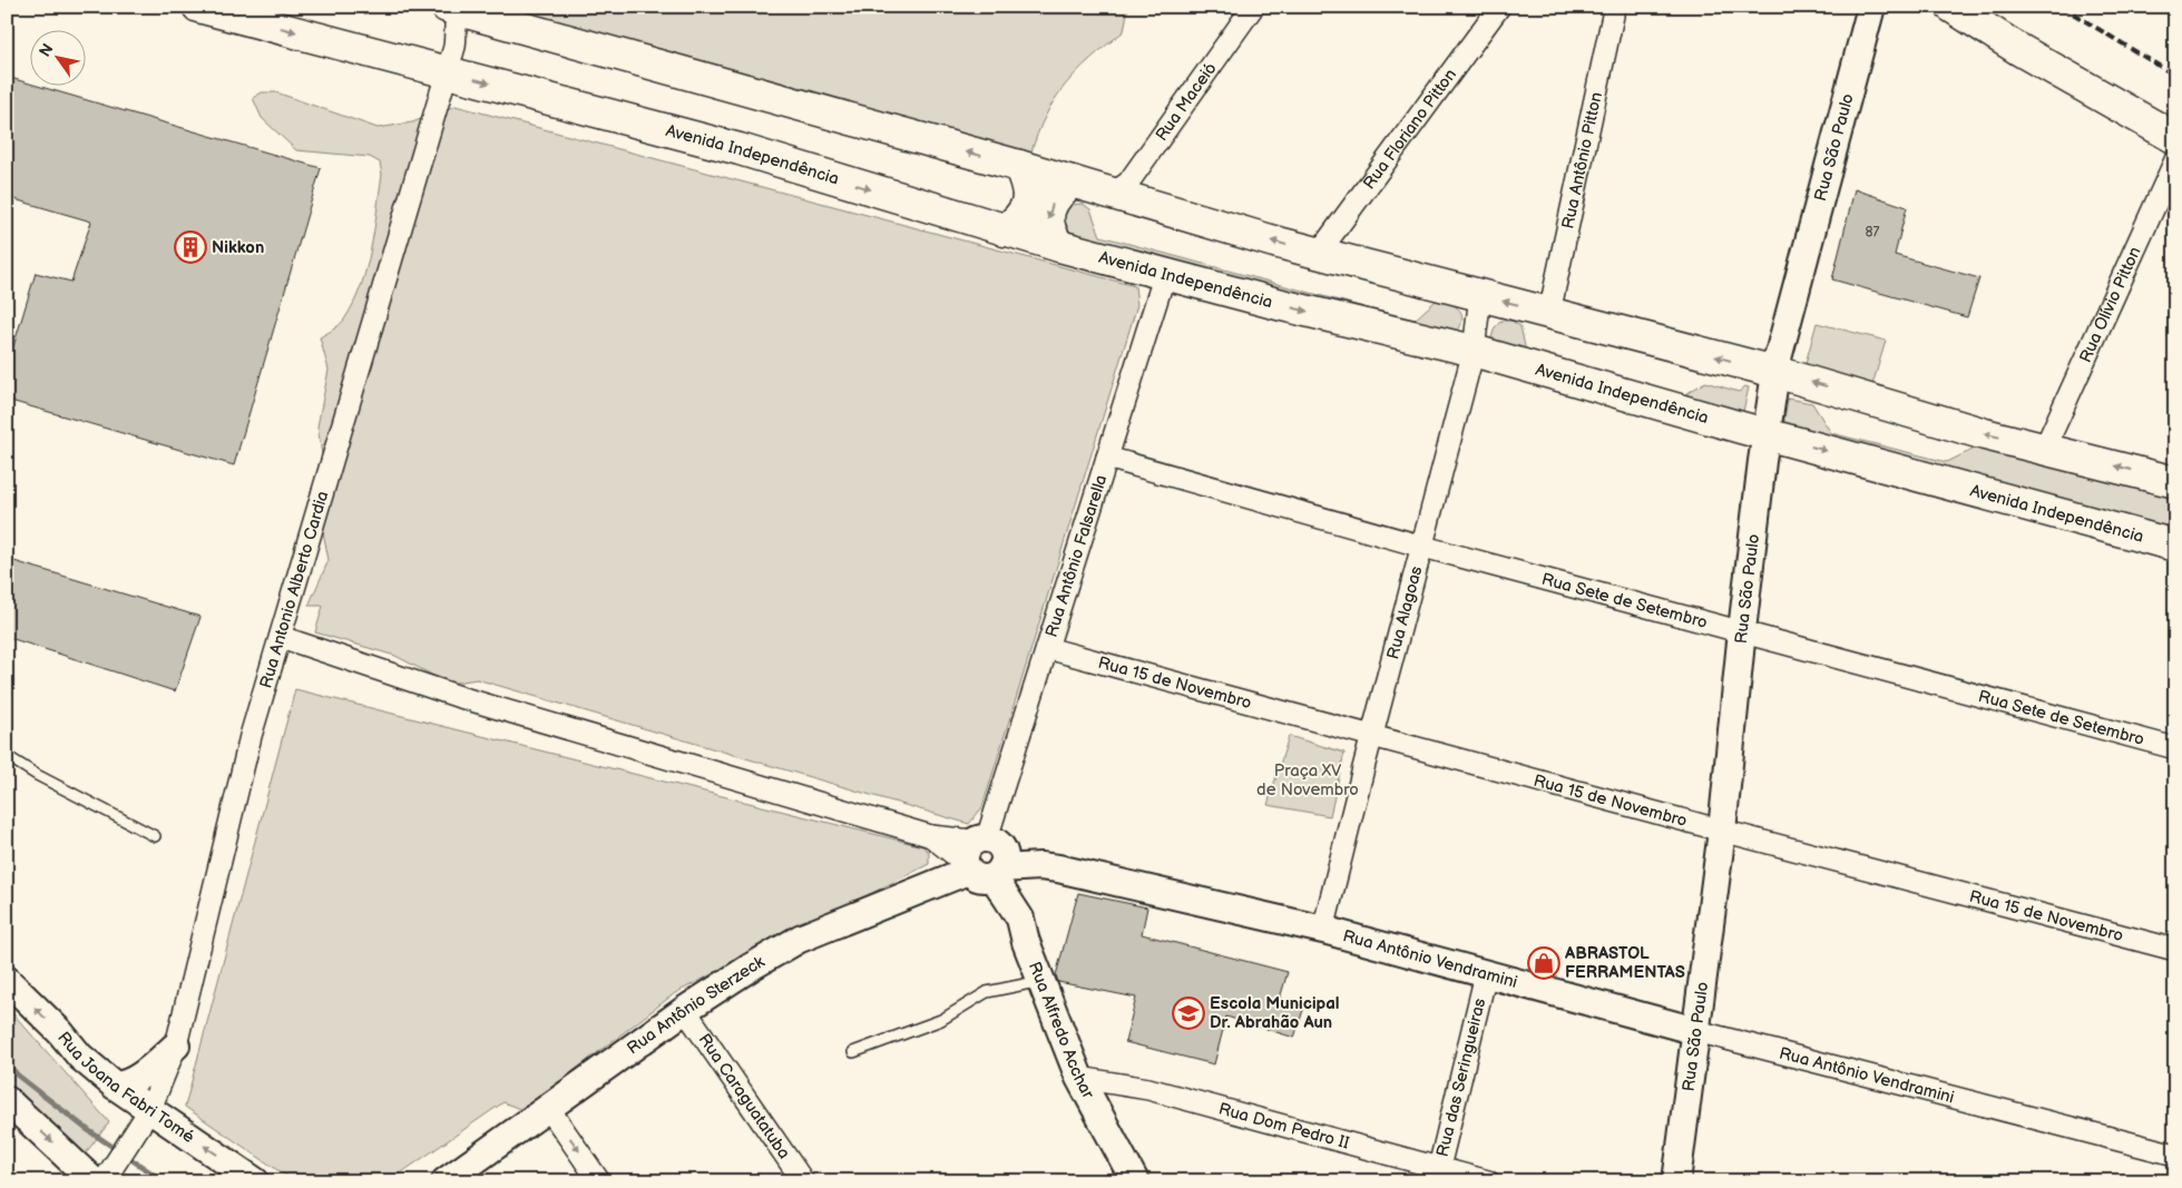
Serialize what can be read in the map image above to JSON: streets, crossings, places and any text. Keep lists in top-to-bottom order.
{
  "streets": {
    "main road": ["Avenida Independência"],
    "street": [
      "Rua Maceió",
      "Rua Floriano Pitton",
      "Rua São Paulo",
      "Rua Antônio Pitton",
      "Rua Olívio Pitton",
      "Rua Antônio Falsarella",
      "Rua Antonio Alberto Cardia",
      "Rua Sete de Setembro",
      "Rua Alagoas",
      "Rua 15 de Novembro",
      "Rua Antônio Vendramini",
      "Rua Antônio Sterzeck",
      "Rua Alfredo Acchar",
      "Rua das Seringueiras",
      "Rua Joana Fabri Tomé",
      "Rua Caraguatatuba",
      "Rua Dom Pedro II"
    ]
  },
  "crossings": [
    ["Rua São Paulo", "Avenida Independência"],
    ["Rua São Paulo", "Rua Sete de Setembro"],
    ["Rua São Paulo", "Rua 15 de Novembro"],
    ["Rua São Paulo", "Rua Antônio Vendramini"],
    ["Avenida Independência", "Rua Antônio Falsarella"],
    ["Avenida Independência", "Rua Antonio Alberto Cardia"],
    ["Avenida Independência", "Rua Alagoas"],
    ["Rua Antônio Falsarella", "Rua Sete de Setembro"],
    ["Rua Antônio Falsarella", "Rua 15 de Novembro"],
    ["Rua Antônio Falsarella", "Rua Antônio Vendramini"],
    ["Rua Antônio Falsarella", "Rua Antônio Sterzeck"],
    ["Rua Antônio Falsarella", "Rua Alfredo Acchar"],
    ["Rua Antonio Alberto Cardia", "Rua Joana Fabri Tomé"],
    ["Rua Sete de Setembro", "Rua Alagoas"],
    ["Rua Alagoas", "Rua 15 de Novembro"],
    ["Rua Alagoas", "Rua Antônio Vendramini"],
    ["Rua Antônio Vendramini", "Rua Antônio Sterzeck"],
    ["Rua Antônio Vendramini", "Rua Alfredo Acchar"],
    ["Rua Antônio Vendramini", "Rua das Seringueiras"],
    ["Rua Antônio Sterzeck", "Rua Alfredo Acchar"],
    ["Rua Antônio Sterzeck", "Rua Caraguatatuba"],
    ["Rua Alfredo Acchar", "Rua Dom Pedro II"],
    ["Rua das Seringueiras", "Rua Dom Pedro II"]
  ],
  "one_way": ["Rua Joana Fabri Tomé"],
  "parks": ["Praça XV de Novembro"],
  "places": {
    "building": ["Nikkon"],
    "shop": ["ABRASTOL FERRAMENTAS"],
    "school or university": ["Escola Municipal Dr. Abrahão Aun"]
  },
  "house_numbers": ["87"],
  "north": "top left"
}
